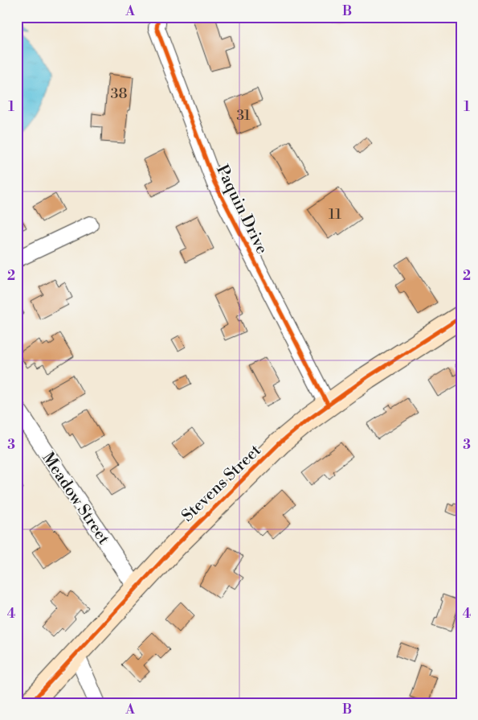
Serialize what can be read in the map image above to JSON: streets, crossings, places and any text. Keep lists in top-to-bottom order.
{
  "streets": {
    "street": ["Paquin Drive", "Stevens Street", "Meadow Street"]
  },
  "crossings": [
    ["Paquin Drive", "Stevens Street"],
    ["Stevens Street", "Meadow Street"]
  ],
  "house_numbers": ["38", "31", "11"],
  "grid": {
    "columns": ["A", "B"],
    "rows": [
      "1",
      "2",
      "3",
      "4"
    ]
  }
}
